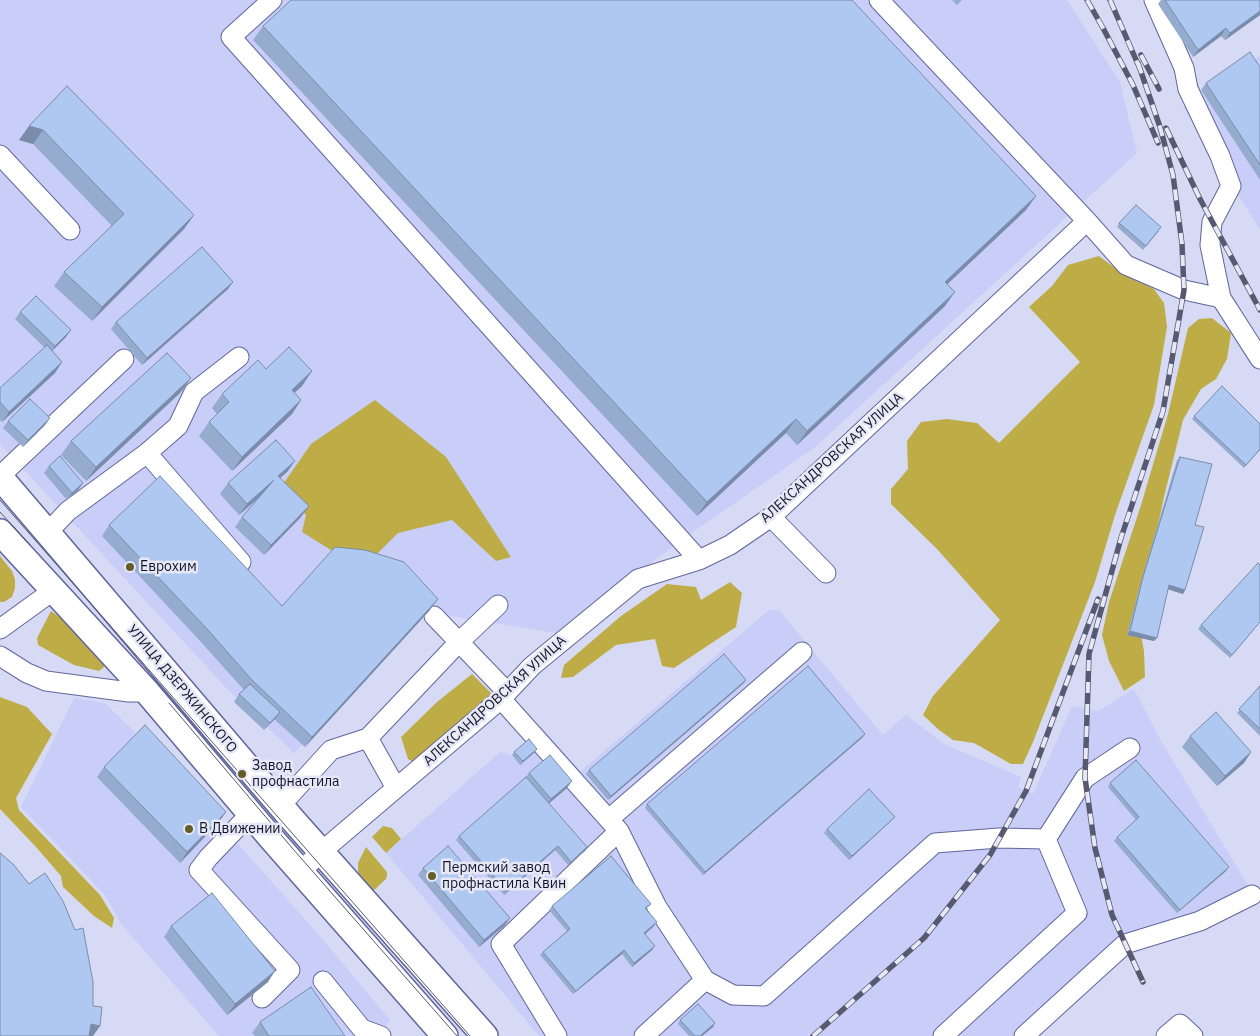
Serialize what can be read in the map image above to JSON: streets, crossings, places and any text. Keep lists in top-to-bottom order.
{
  "streets": {
    "main road": ["УЛИЦА ДЗЕРЖИНСКОГО"],
    "street": ["АЛЕКСАНДРОВСКАЯ УЛИЦА"]
  },
  "crossings": [
    ["АЛЕКСАНДРОВСКАЯ УЛИЦА", "УЛИЦА ДЗЕРЖИНСКОГО"]
  ],
  "places": [
    "Еврохим",
    "Завод профнастила",
    "В Движении",
    "Пермский завод профнастила Квин"
  ]
}
